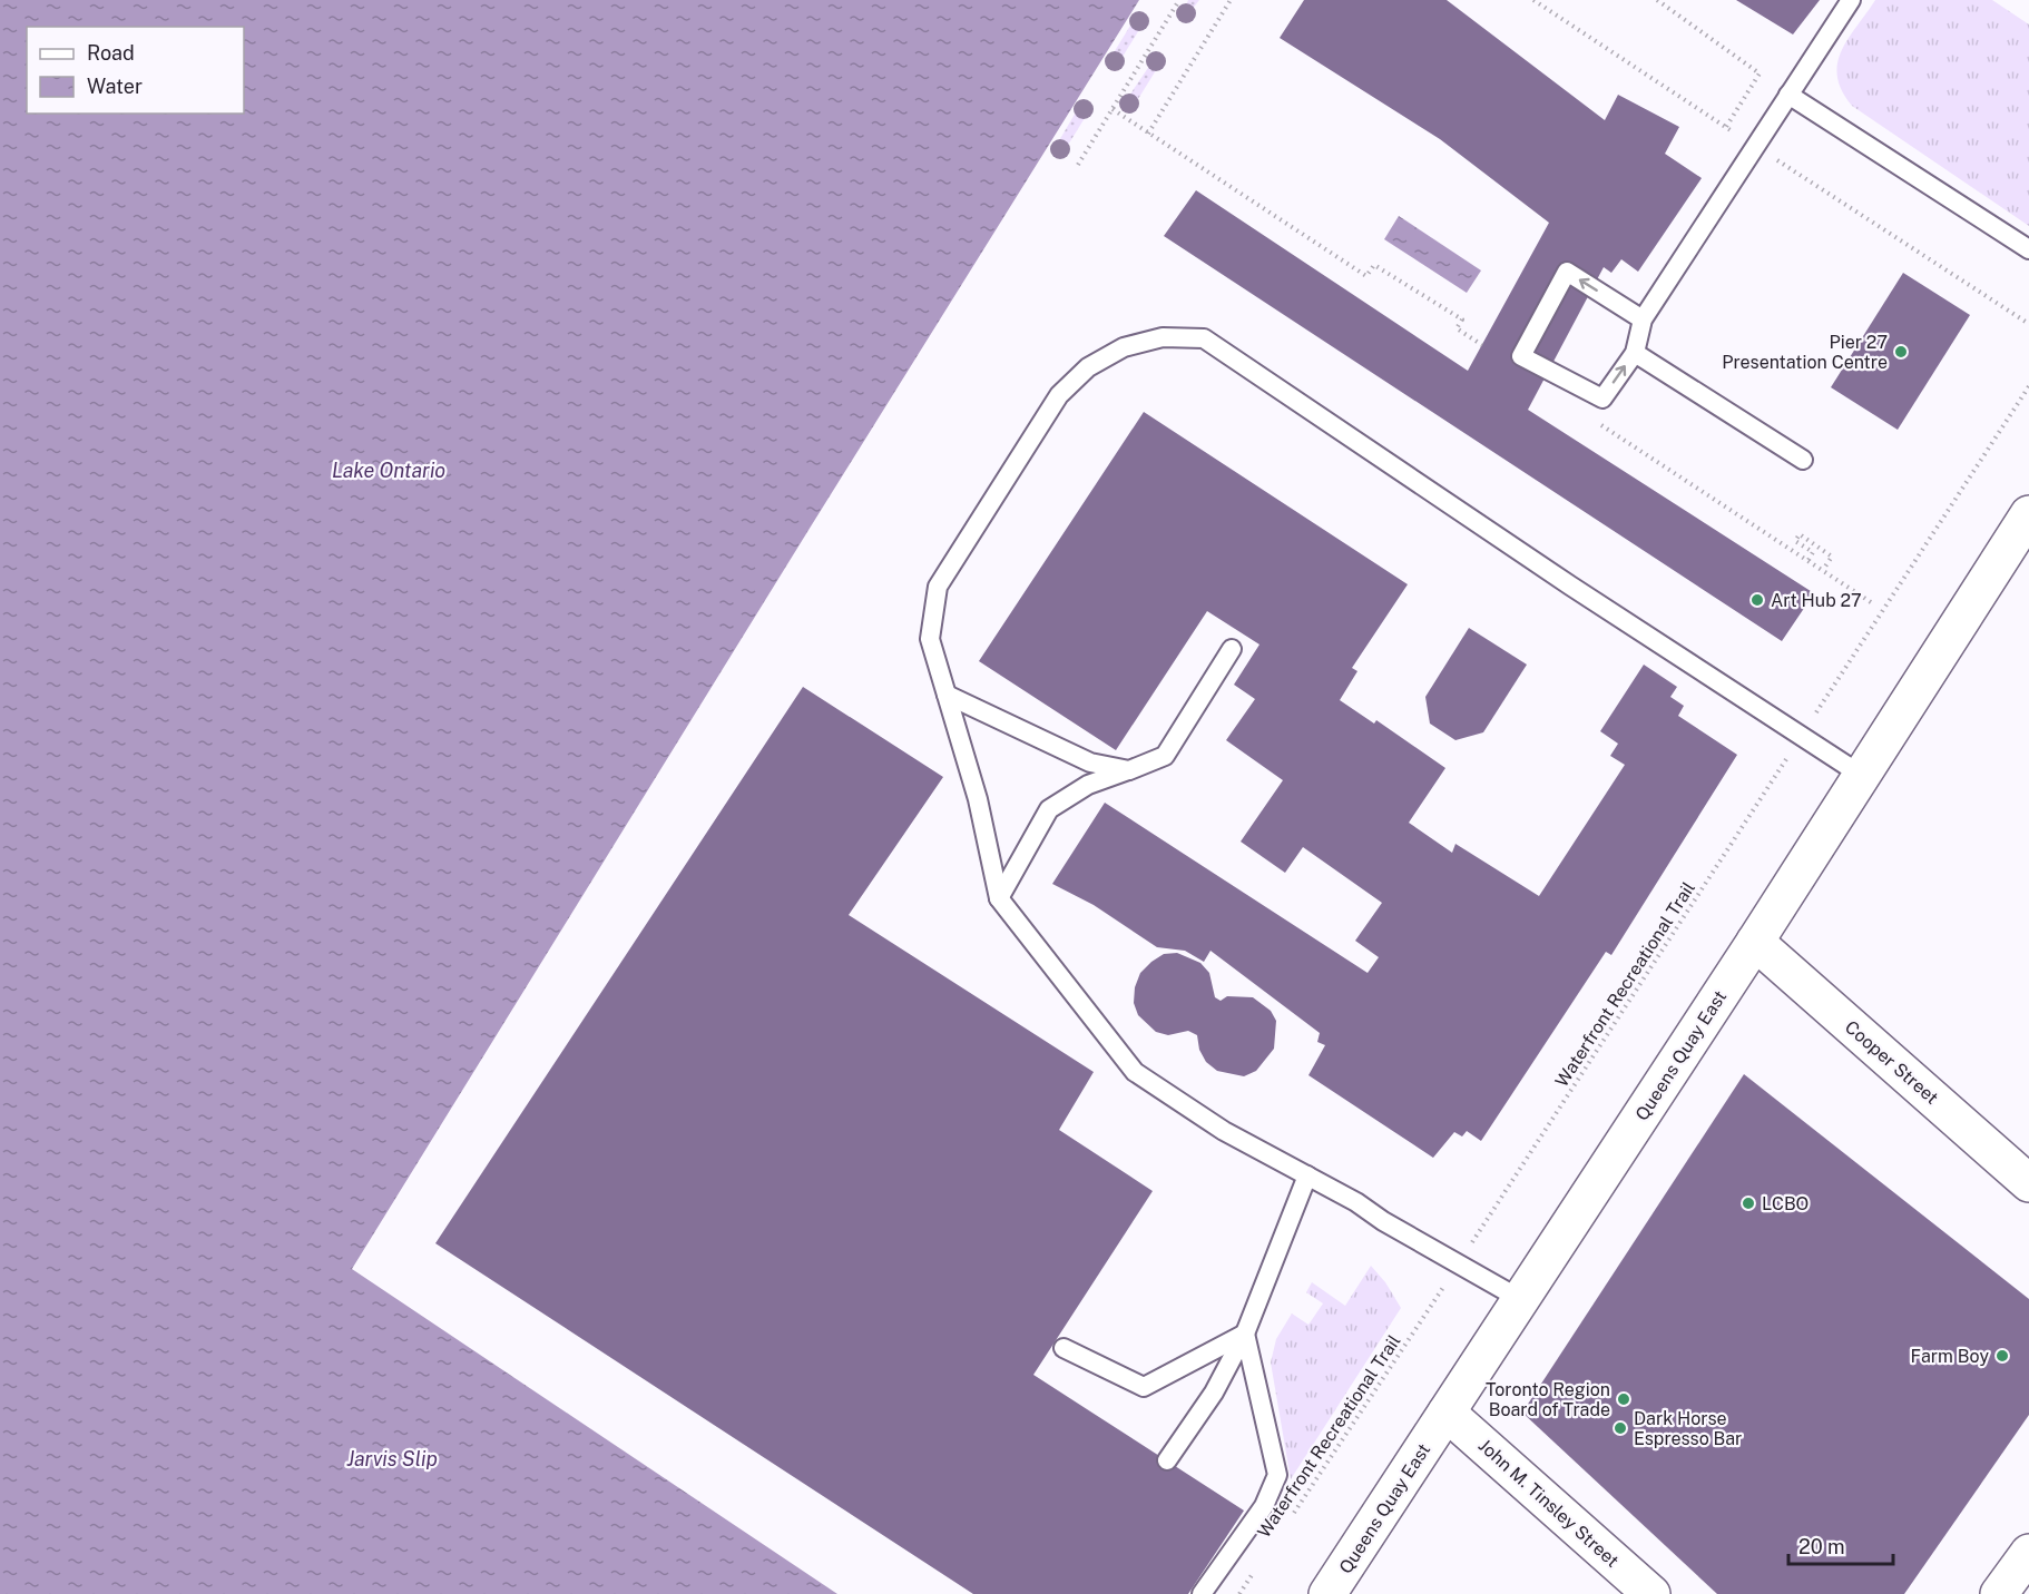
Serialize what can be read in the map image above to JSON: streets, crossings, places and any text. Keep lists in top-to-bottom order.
{
  "streets": {
    "main road": ["Queens Quay East", "Cooper Street", "John M. Tinsley Street"],
    "path": ["Waterfront Recreational Trail"]
  },
  "crossings": [
    ["Queens Quay East", "Cooper Street"],
    ["Queens Quay East", "John M. Tinsley Street"]
  ],
  "water": ["Lake Ontario", "Jarvis Slip"],
  "places": [
    "Pier 27 Presentation Centre",
    "Art Hub 27",
    "LCBO",
    "Farm Boy",
    "Toronto Region Board of Trade",
    "Dark Horse Espresso Bar"
  ],
  "legend": ["Road", "Water"],
  "scale_bar": "20 m"
}
